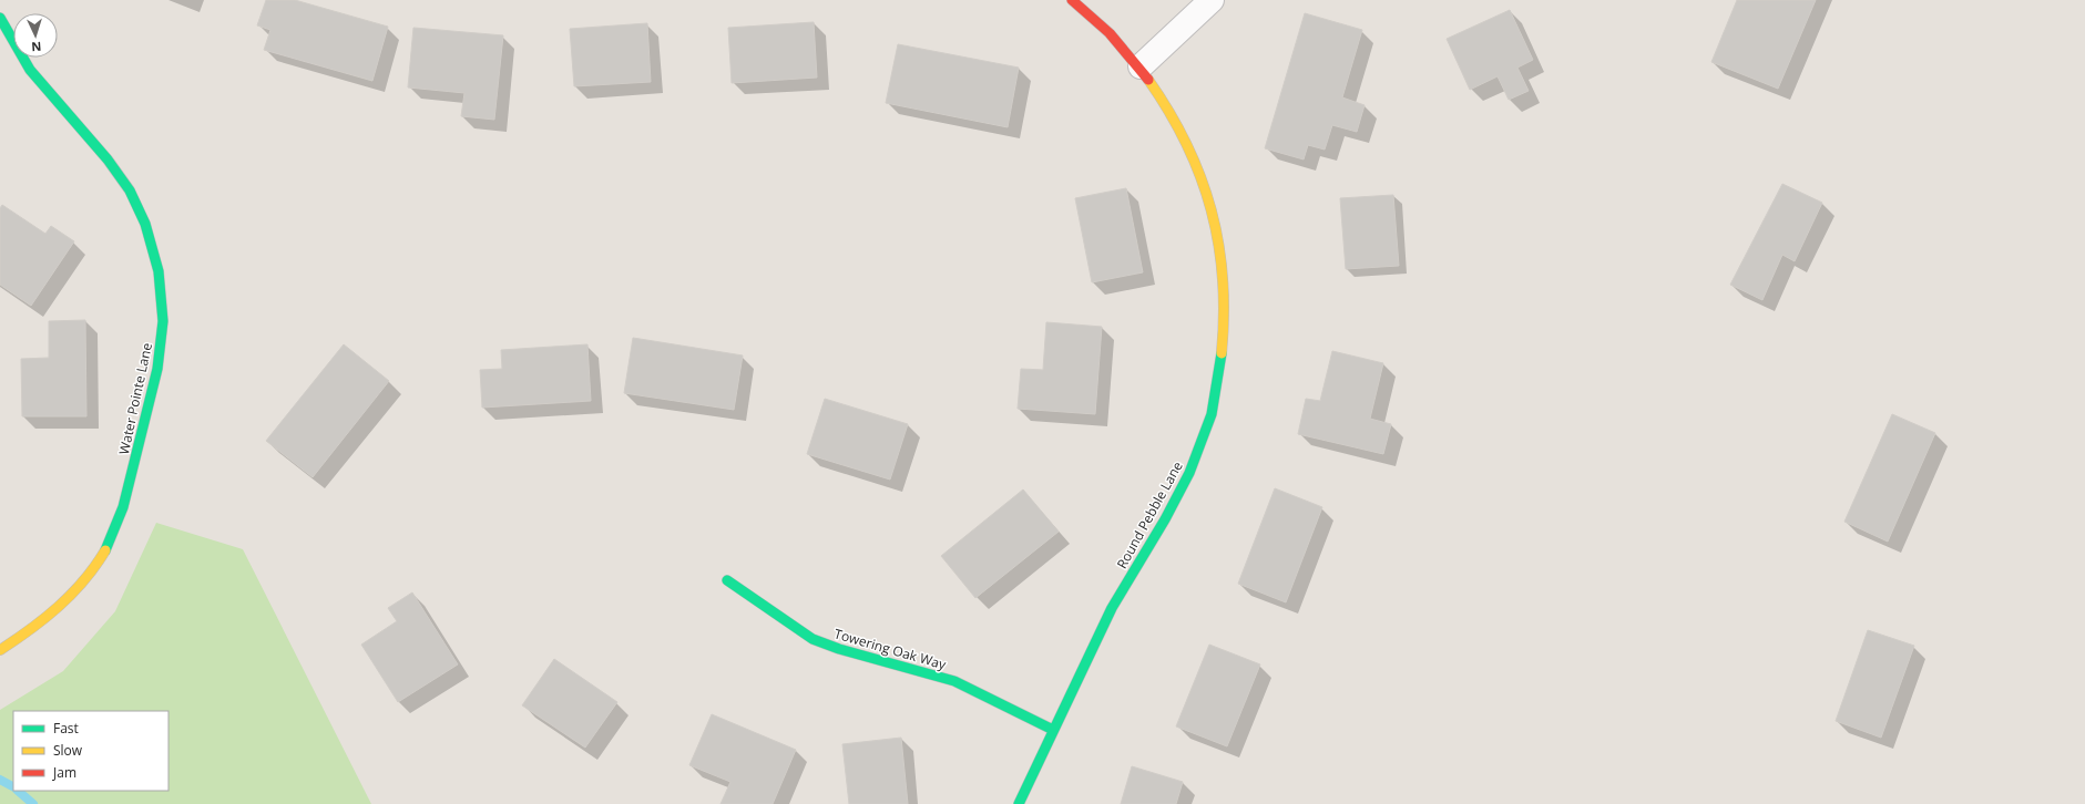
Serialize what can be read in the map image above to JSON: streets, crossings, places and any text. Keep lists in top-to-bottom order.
{
  "streets": {
    "street": ["Water Pointe Lane", "Round Pebble Lane", "Towering Oak Way"]
  },
  "crossings": [
    ["Round Pebble Lane", "Towering Oak Way"]
  ],
  "legend": ["Fast", "Slow", "Jam"],
  "north": "bottom"
}
